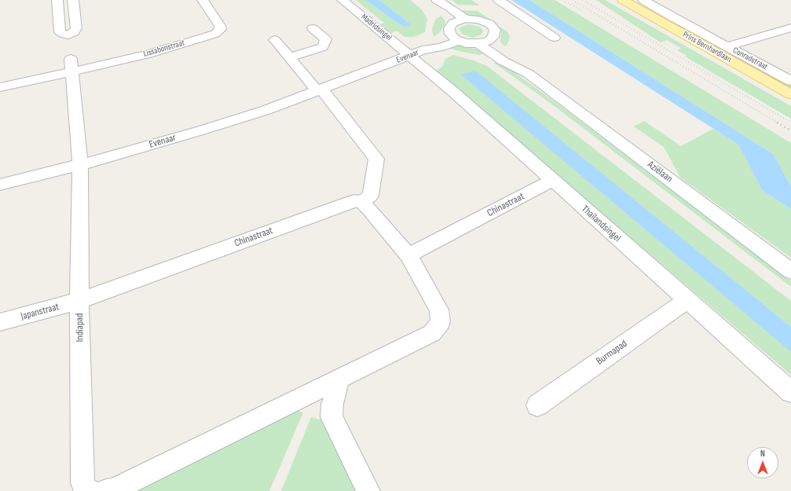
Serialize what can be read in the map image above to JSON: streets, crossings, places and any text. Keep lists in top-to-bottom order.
{
  "streets": {
    "main road": ["Prins Bernhardlaan"],
    "street": [
      "Madridsingel",
      "Lissabonstraat",
      "Evenaar",
      "Conradstraat",
      "Aziëlaan",
      "Chinastraat",
      "Thailandsingel",
      "Japanstraat",
      "Indiapad",
      "Burmapad"
    ]
  },
  "crossings": [
    ["Madridsingel", "Evenaar"],
    ["Madridsingel", "Thailandsingel"],
    ["Evenaar", "Thailandsingel"],
    ["Evenaar", "Indiapad"],
    ["Chinastraat", "Thailandsingel"],
    ["Chinastraat", "Japanstraat"],
    ["Chinastraat", "Indiapad"],
    ["Thailandsingel", "Burmapad"],
    ["Japanstraat", "Indiapad"]
  ],
  "north": "top"
}
